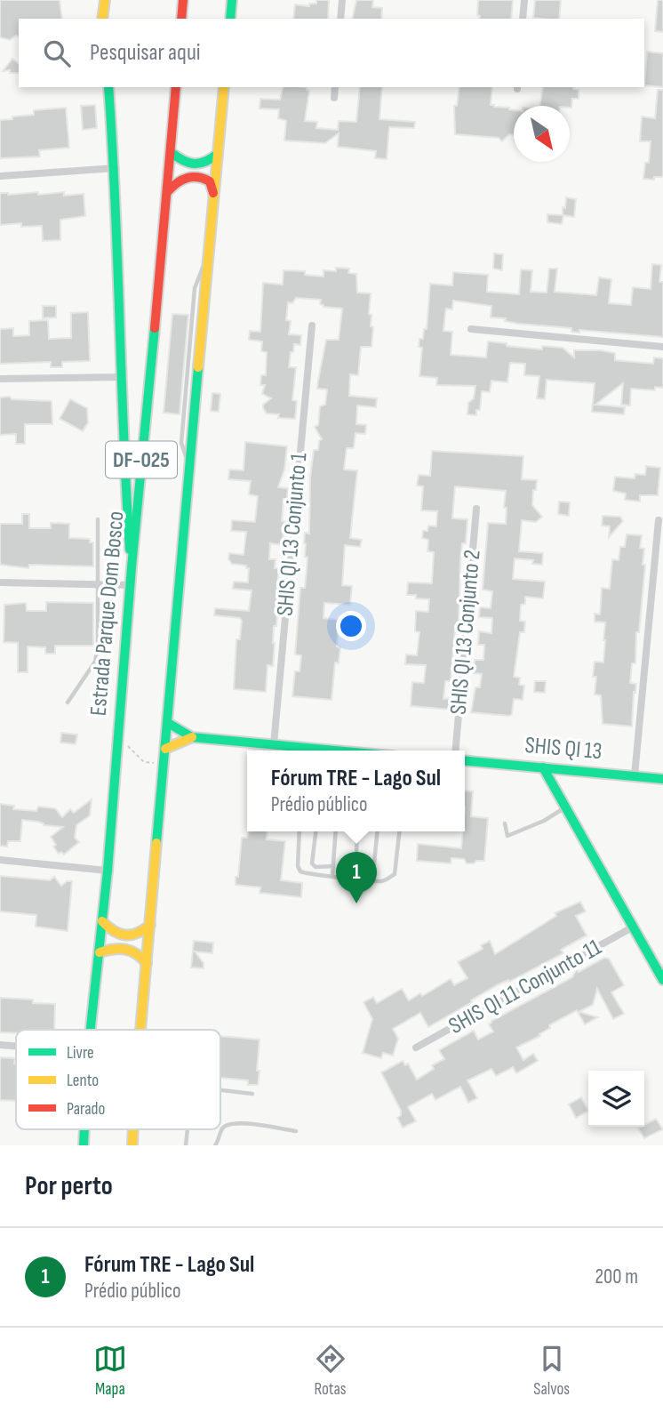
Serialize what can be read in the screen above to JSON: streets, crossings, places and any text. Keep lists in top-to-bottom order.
{
  "streets": {
    "main road": ["DF-025", "Estrada Parque Dom Bosco", "SHIS QI 13"],
    "street": ["SHIS QI 13 Conjunto 1", "SHIS QI 13 Conjunto 2", "SHIS QI 11 Conjunto 11"]
  },
  "legend": ["Livre", "Lento", "Parado"],
  "north": "bottom right",
  "page": {
    "search": "Pesquisar aqui",
    "popup": ["Fórum TRE - Lago Sul", "Prédio público"],
    "pins": "1",
    "heading": "Por perto",
    "list": [
      {
        "mark": "1",
        "name": "Fórum TRE - Lago Sul",
        "note": "Prédio público",
        "value": "200 m"
      }
    ],
    "nav": ["Mapa", "Rotas", "Salvos"]
  }
}
